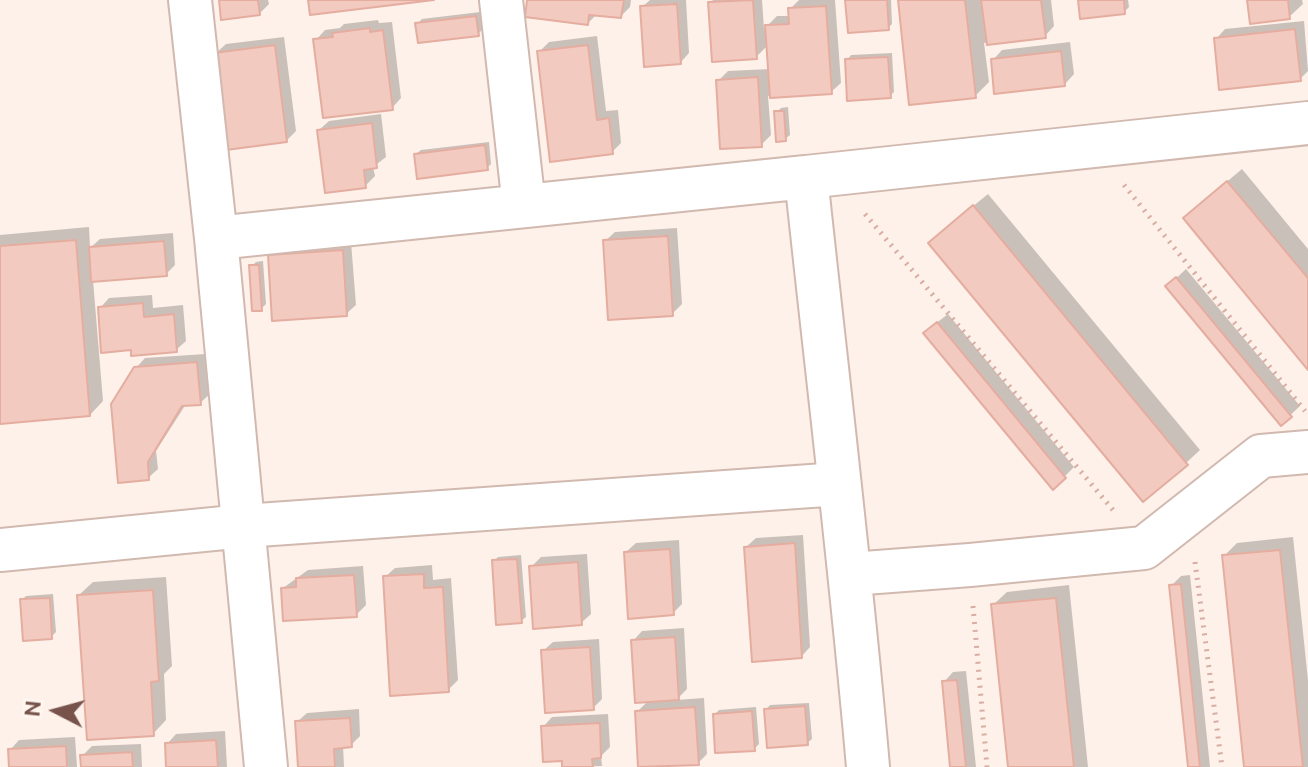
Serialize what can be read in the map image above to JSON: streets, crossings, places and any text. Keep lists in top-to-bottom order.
{
  "north": "left"
}
